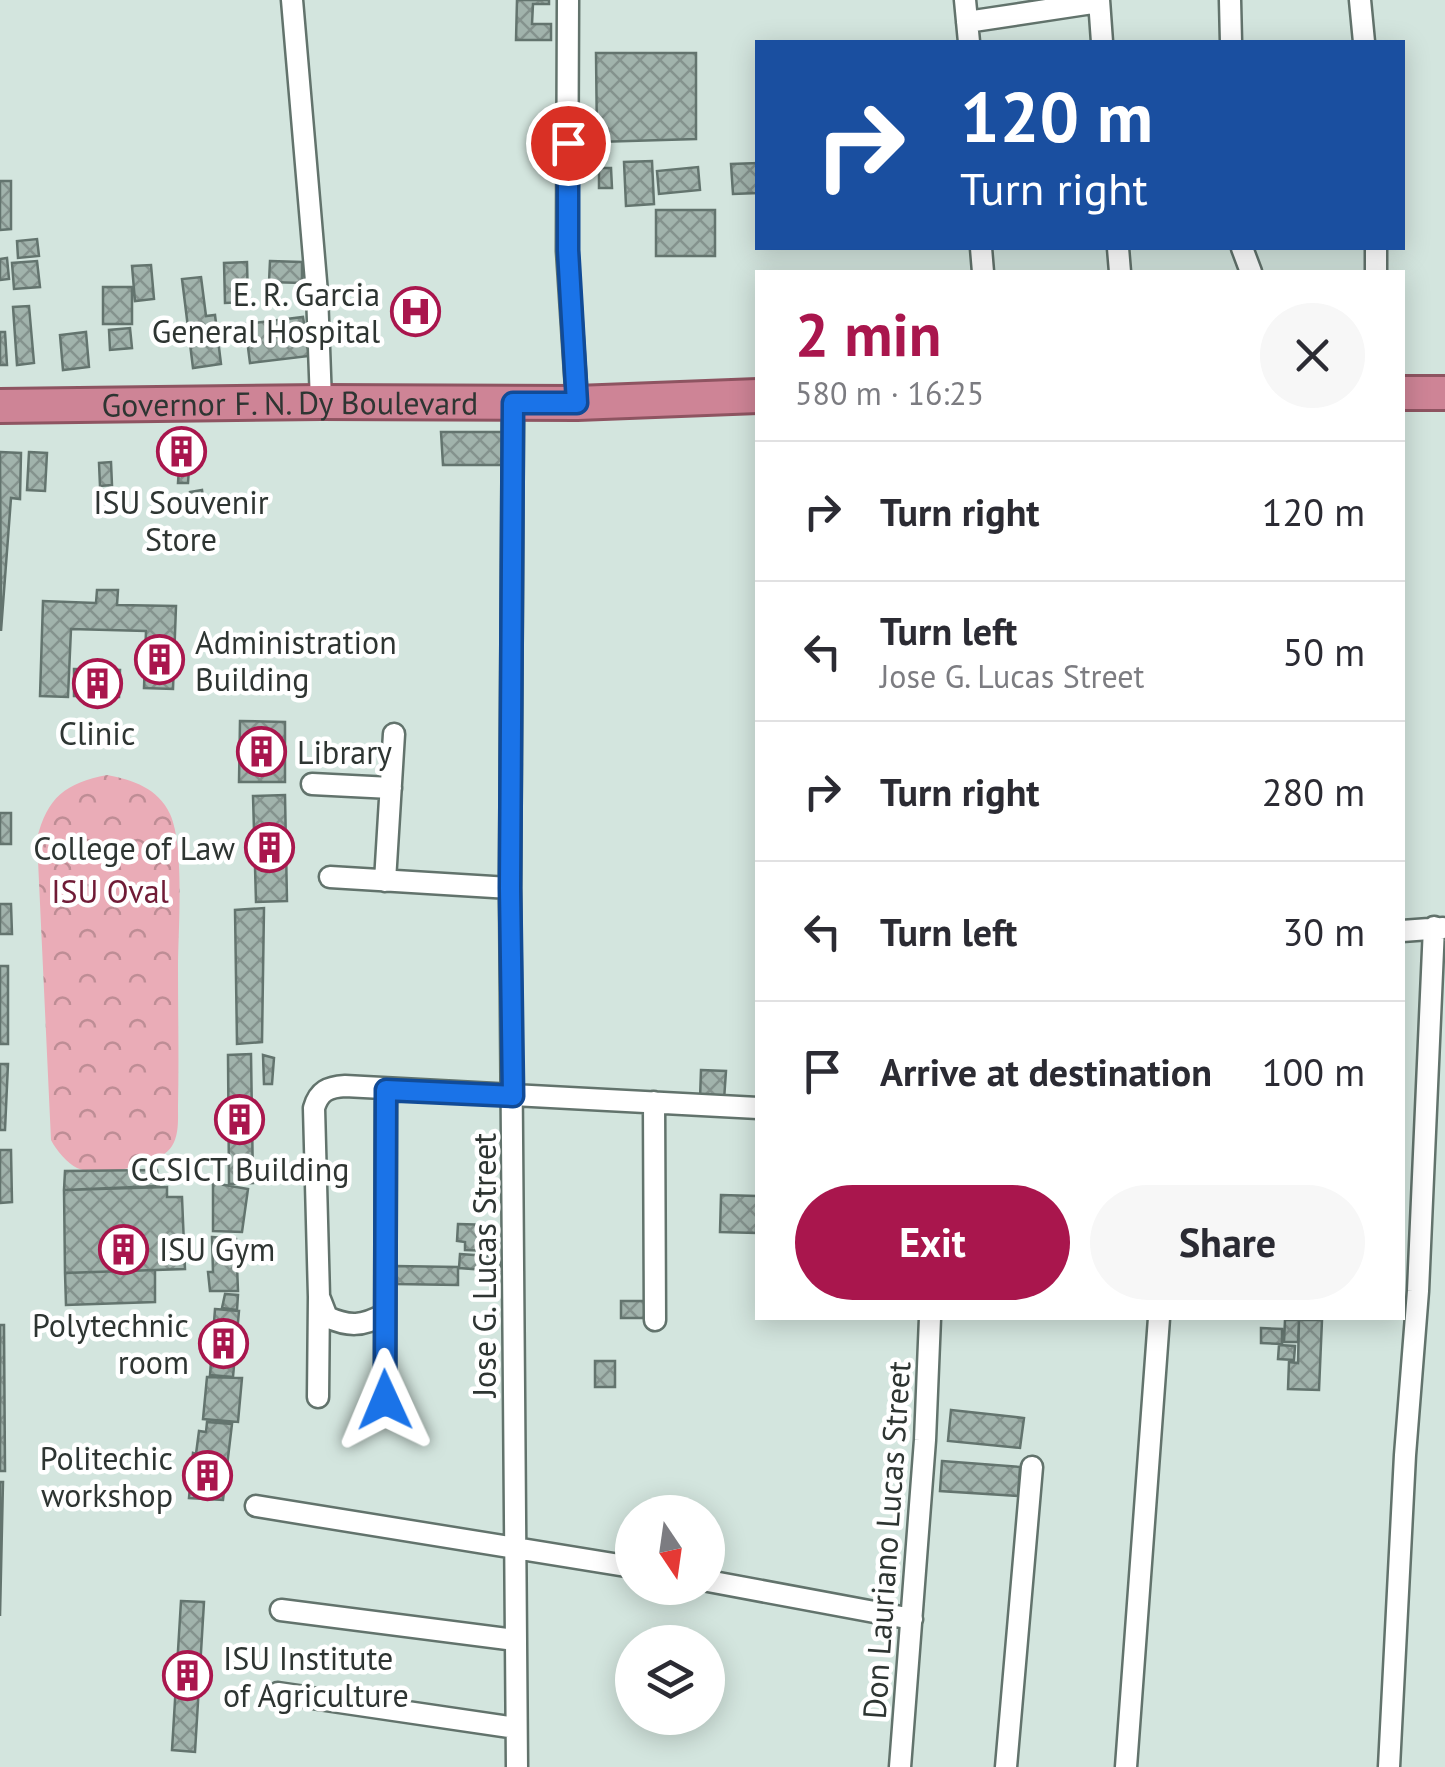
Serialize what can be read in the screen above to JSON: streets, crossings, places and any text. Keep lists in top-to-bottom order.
{
  "streets": {
    "highway": ["Governor F. N. Dy Boulevard"],
    "street": ["Jose G. Lucas Street", "Don Lauriano Lucas Street"]
  },
  "crossings": [
    ["Governor F. N. Dy Boulevard", "Jose G. Lucas Street"]
  ],
  "parks": ["ISU Oval"],
  "places": {
    "hospital": ["E. R. Garcia General Hospital"],
    "building": [
      "ISU Souvenir Store",
      "Administration Building",
      "Clinic",
      "Library",
      "College of Law",
      "CCSICT Building",
      "ISU Gym",
      "Polytechnic room",
      "Politechic workshop",
      "ISU Institute of Agriculture"
    ]
  },
  "north": "bottom",
  "page": {
    "turn": ["120 m", "Turn right"],
    "heading": ["2 min", "580 m · 16:25"],
    "list": [
      {
        "name": "Turn right",
        "value": "120 m"
      },
      {
        "name": "Turn left",
        "note": "Jose G. Lucas Street",
        "value": "50 m"
      },
      {
        "name": "Turn right",
        "value": "280 m"
      },
      {
        "name": "Turn left",
        "value": "30 m"
      },
      {
        "name": "Arrive at destination",
        "value": "100 m"
      }
    ],
    "buttons": ["Exit", "Share"]
  }
}
